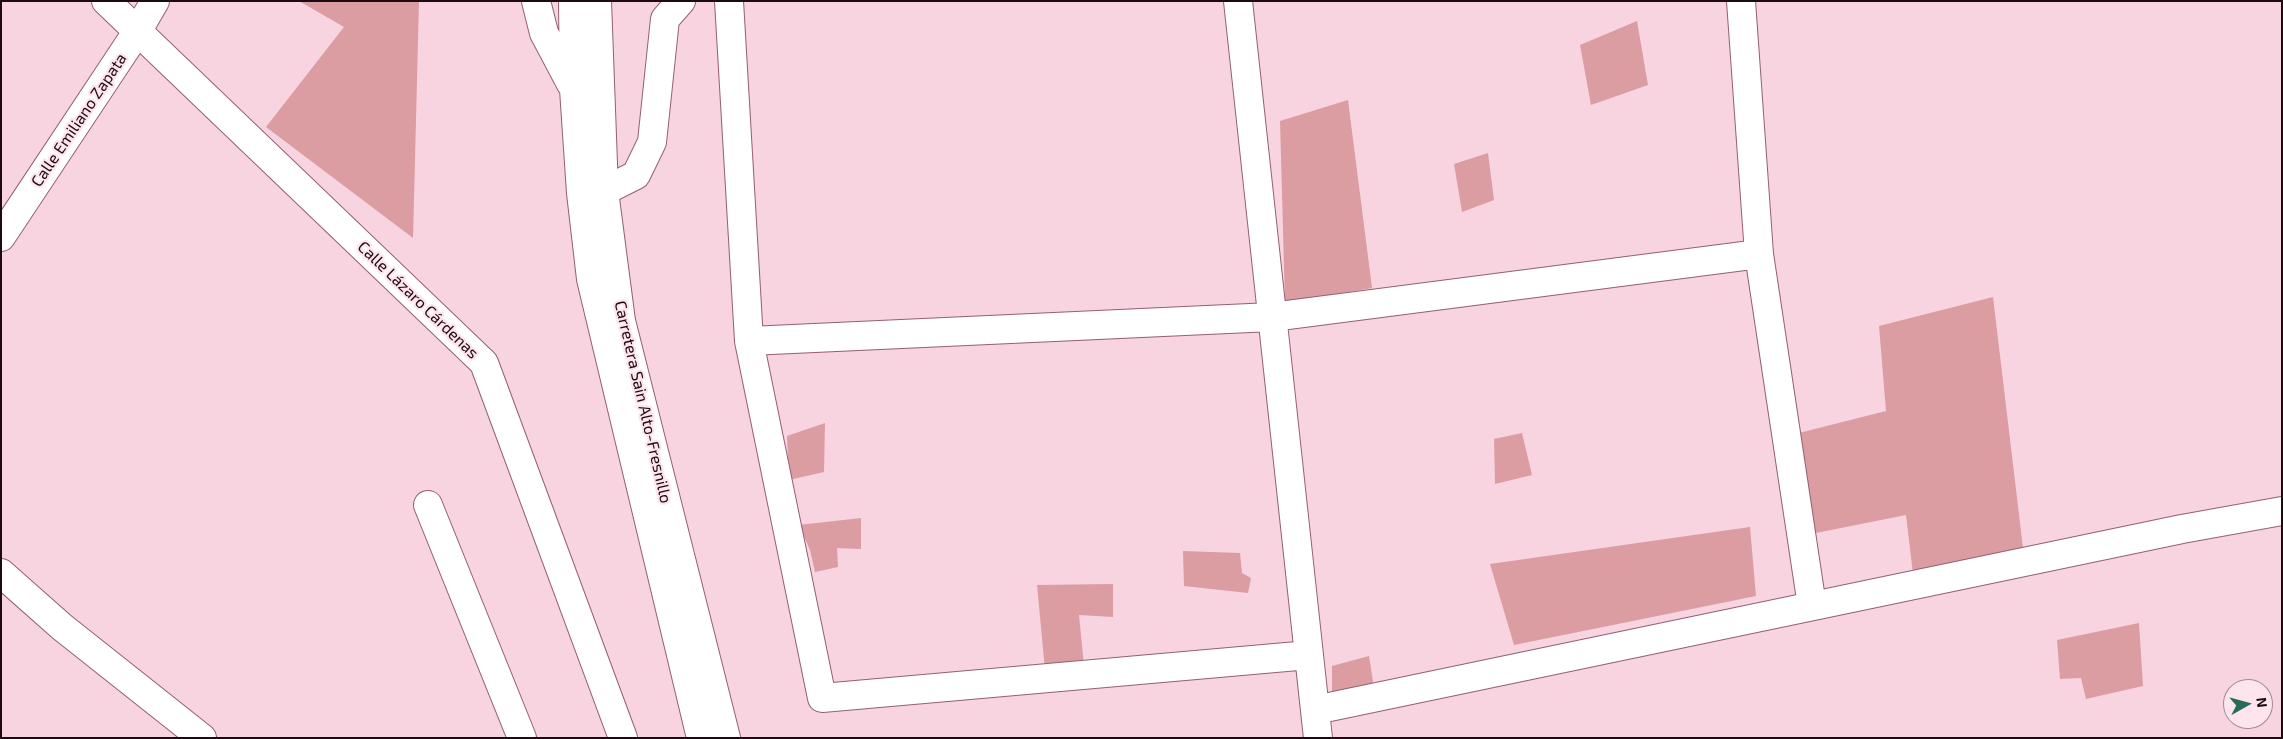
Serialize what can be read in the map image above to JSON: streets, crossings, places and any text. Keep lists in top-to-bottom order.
{
  "streets": {
    "street": ["Calle Emiliano Zapata", "Calle Lázaro Cárdenas", "Carretera Sain Alto-Fresnillo"]
  },
  "crossings": [
    ["Calle Emiliano Zapata", "Calle Lázaro Cárdenas"]
  ],
  "north": "right"
}
